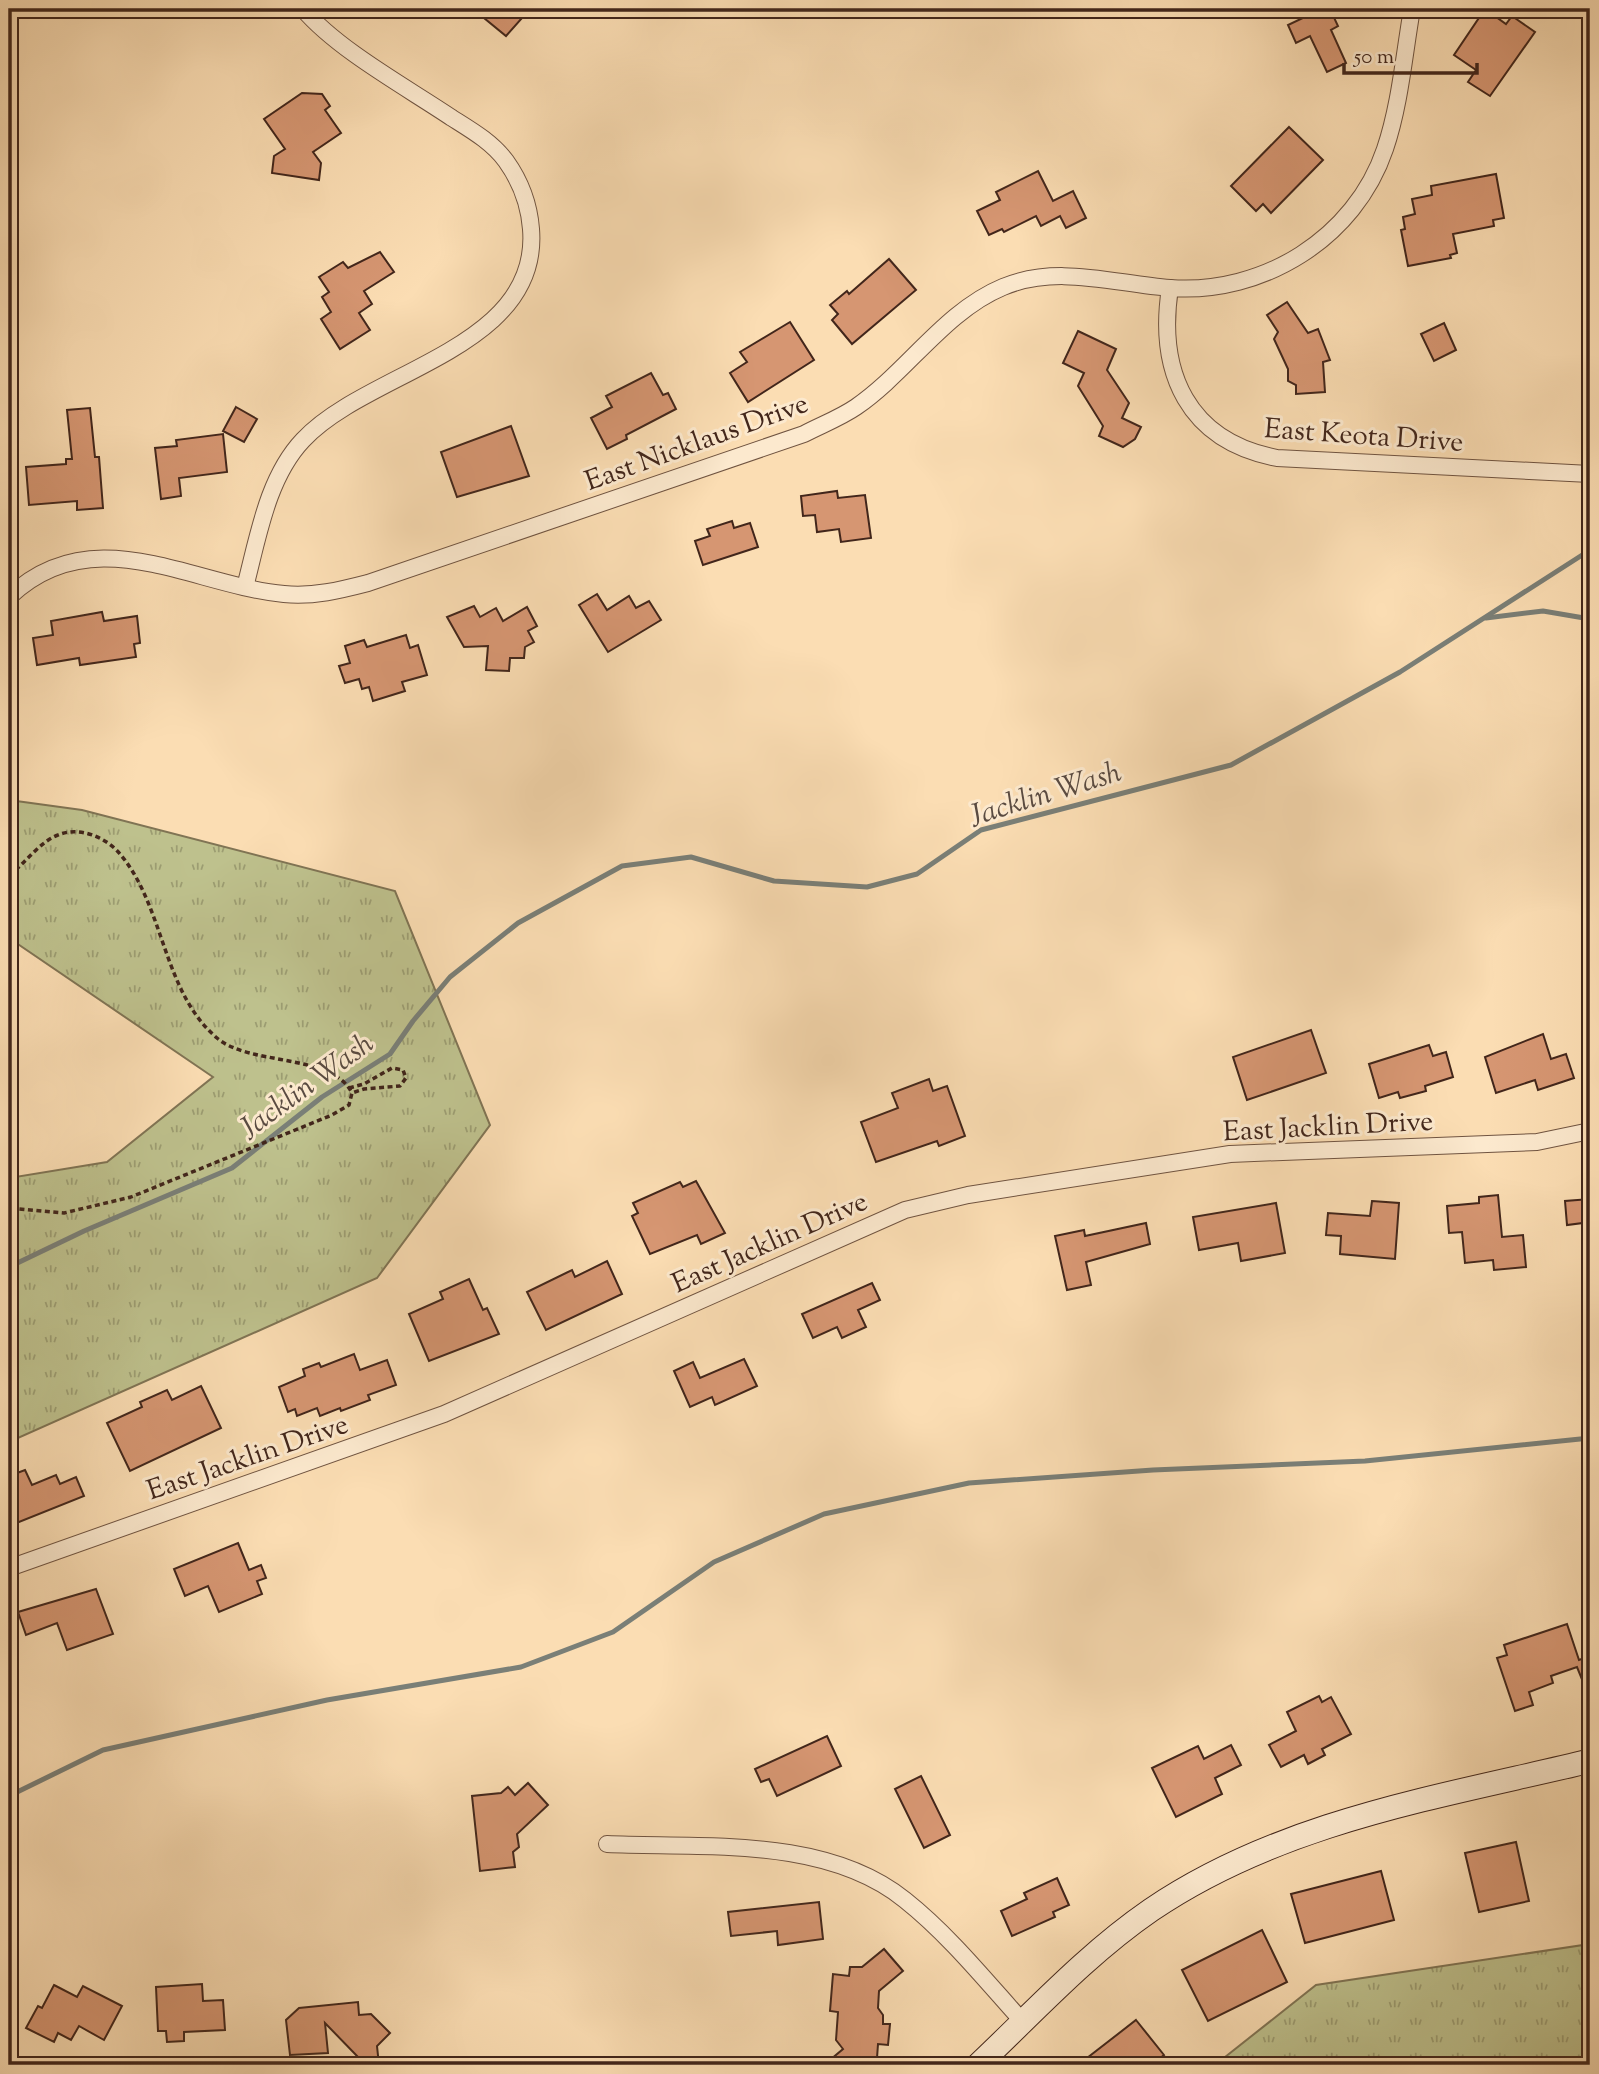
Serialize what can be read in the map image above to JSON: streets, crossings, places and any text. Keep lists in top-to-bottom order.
{
  "streets": {
    "street": ["East Keota Drive", "East Nicklaus Drive", "East Jacklin Drive"]
  },
  "crossings": [
    ["East Keota Drive", "East Nicklaus Drive"]
  ],
  "water": ["Jacklin Wash"],
  "scale_bar": "50 m"
}
